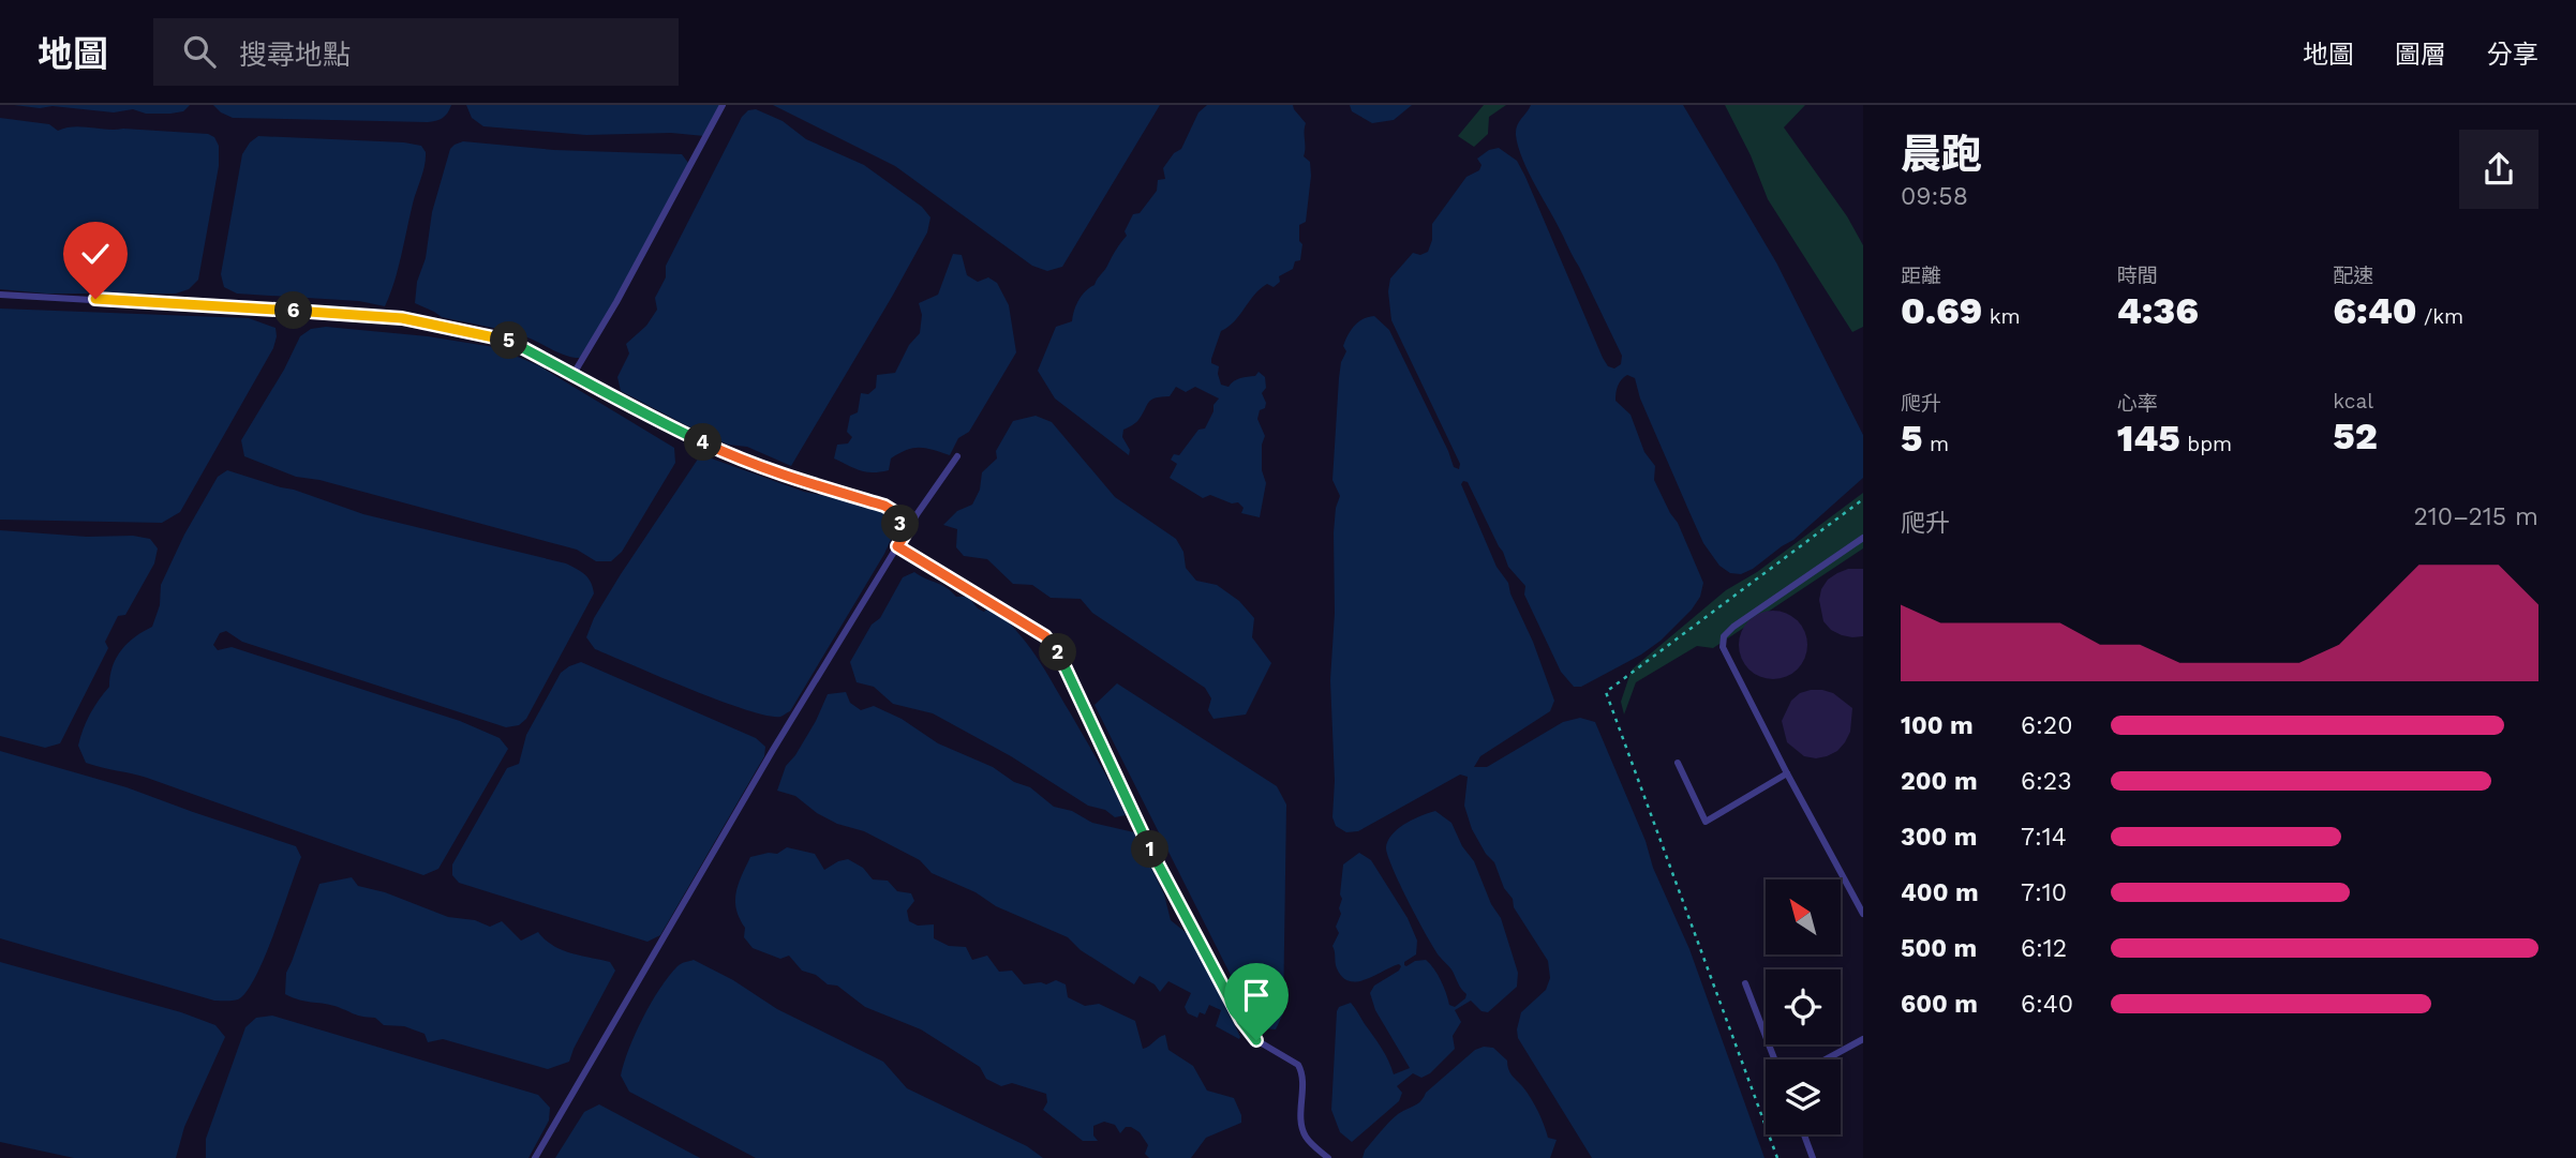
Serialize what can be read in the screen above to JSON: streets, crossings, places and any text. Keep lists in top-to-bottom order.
{
  "north": "top left",
  "page": {
    "header": "地圖",
    "search": "搜尋地點",
    "nav": ["地圖", "圖層", "分享"],
    "heading": ["晨跑", "09:58"],
    "stats": [
      ["距離", "0.69 km"],
      ["時間", "4:36"],
      ["配速", "6:40 /km"],
      ["爬升", "5 m"],
      ["心率", "145 bpm"],
      ["kcal", "52"]
    ],
    "pins": [
      "6",
      "5",
      "4",
      "3",
      "2",
      "1"
    ],
    "chart": ["爬升", "210–215 m"],
    "list": [
      {
        "name": "100 m",
        "note": "6:20"
      },
      {
        "name": "200 m",
        "note": "6:23"
      },
      {
        "name": "300 m",
        "note": "7:14"
      },
      {
        "name": "400 m",
        "note": "7:10"
      },
      {
        "name": "500 m",
        "note": "6:12"
      },
      {
        "name": "600 m",
        "note": "6:40"
      }
    ]
  }
}
